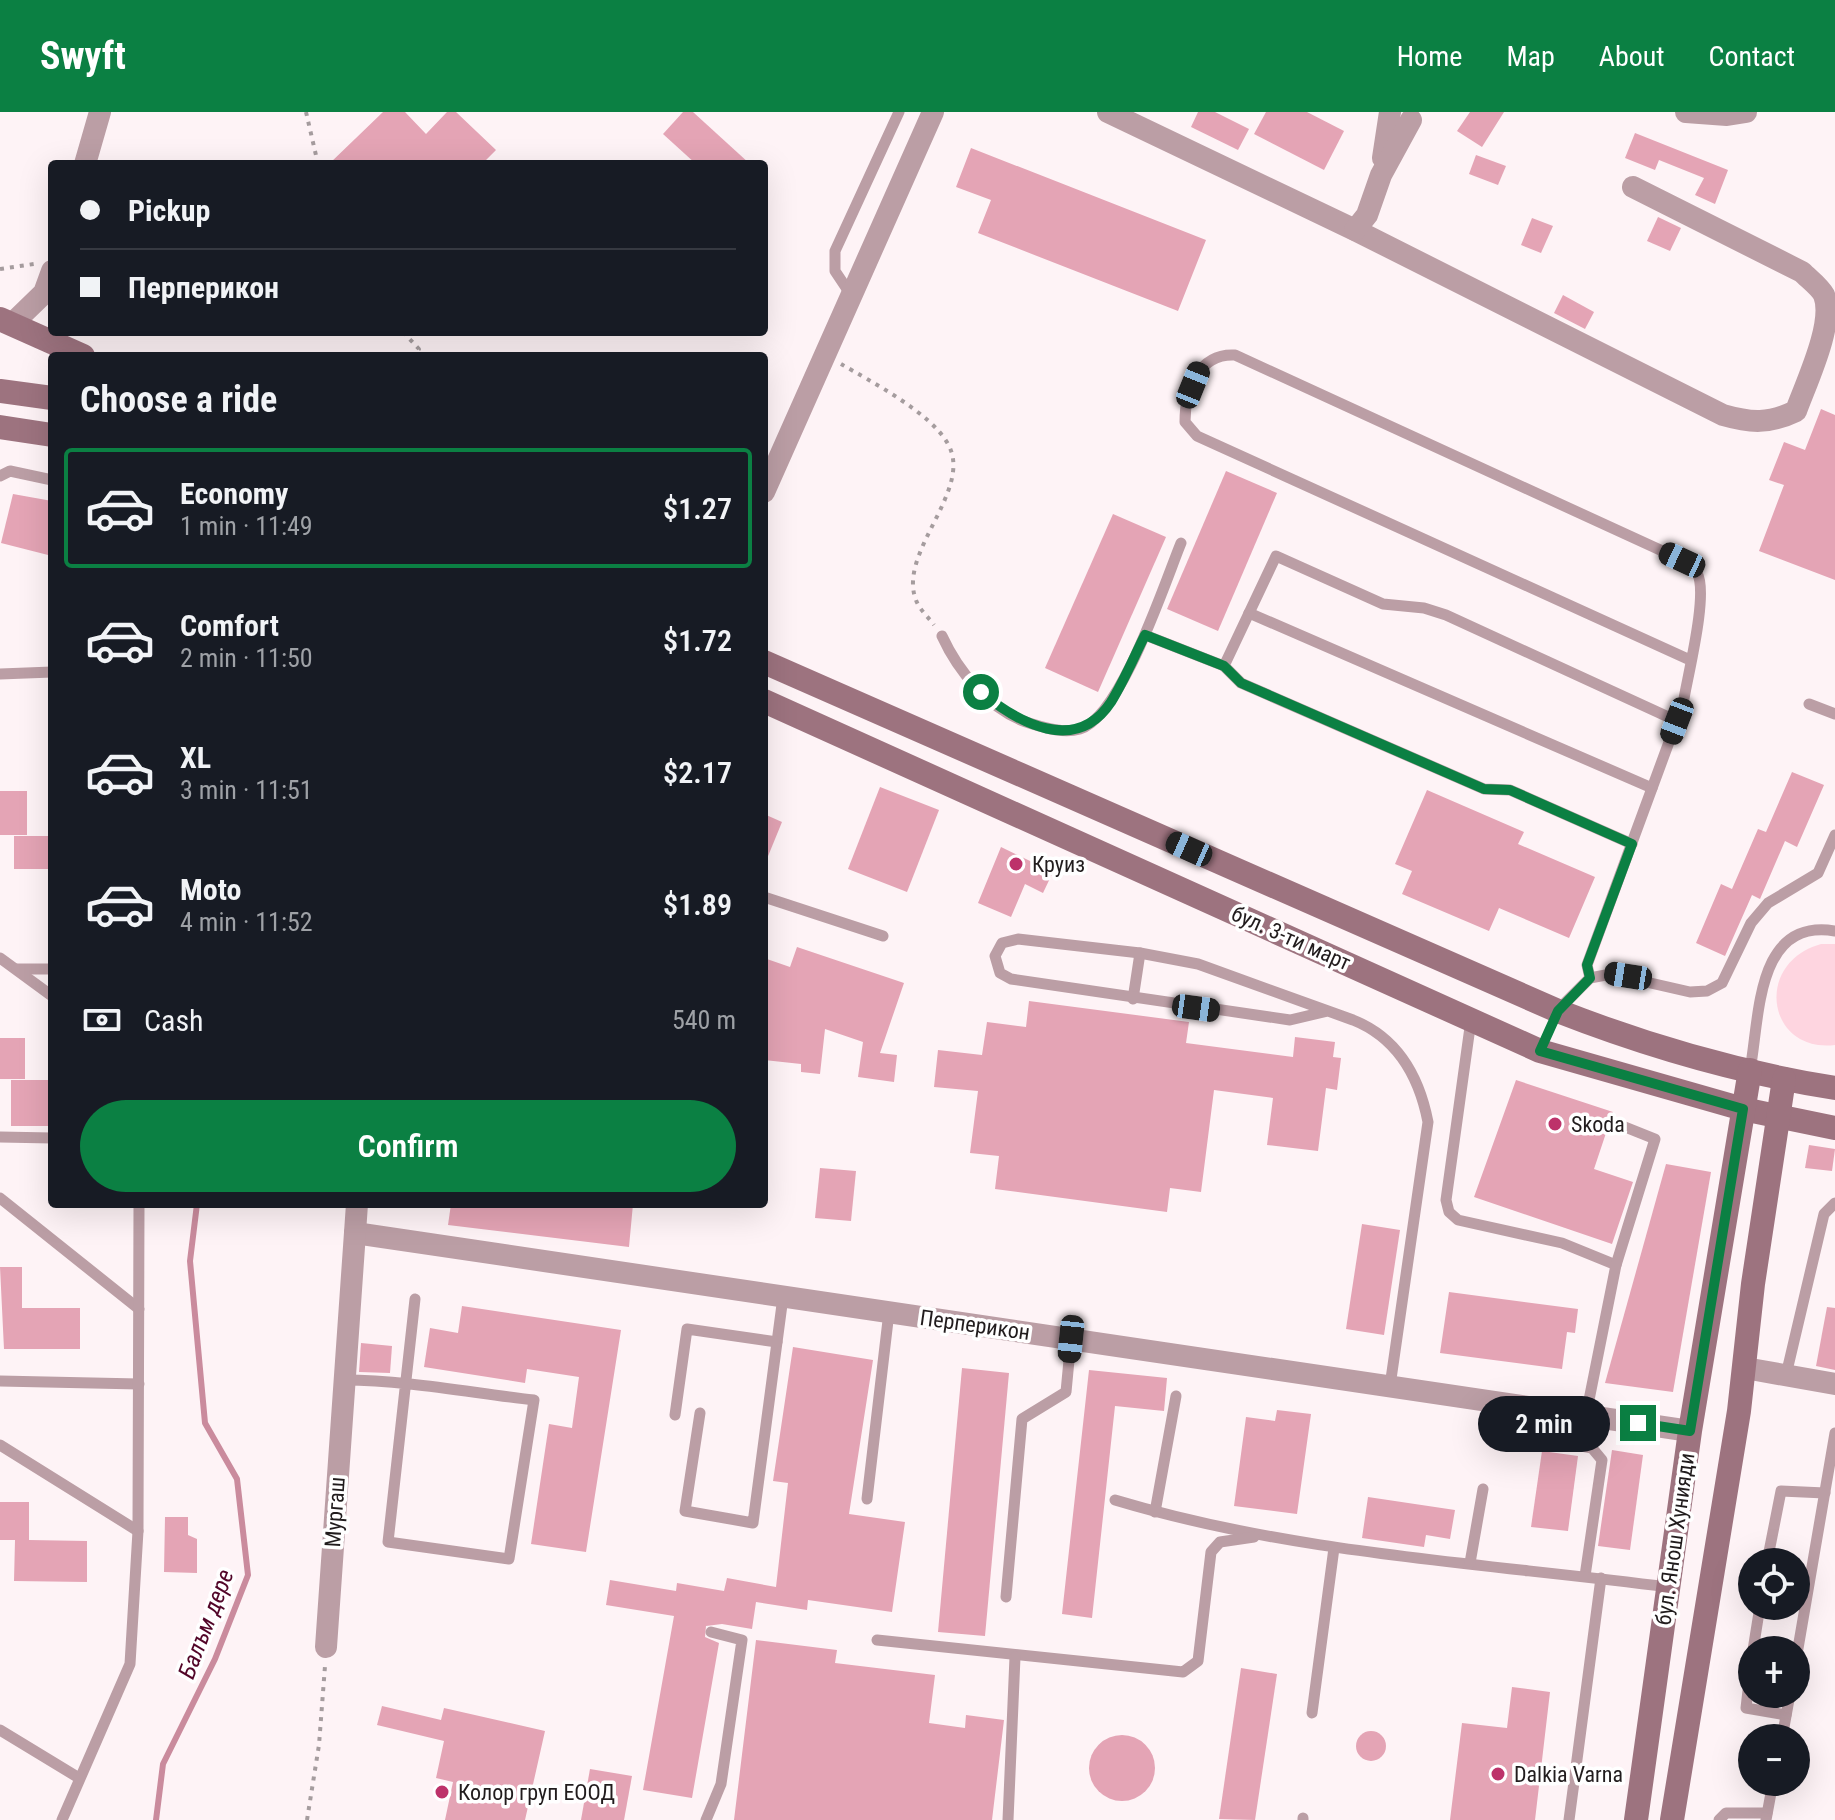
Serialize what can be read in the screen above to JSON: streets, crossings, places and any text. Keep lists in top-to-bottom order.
{
  "streets": {
    "street": [
      "бул. 3-ти март",
      "Перперикон",
      "Мургаш",
      "бул. Янош Хунияди"
    ]
  },
  "crossings": [
    ["бул. 3-ти март", "бул. Янош Хунияди"],
    ["Перперикон", "Мургаш"],
    ["Перперикон", "бул. Янош Хунияди"]
  ],
  "water": ["Балъм дере"],
  "places": [
    "Круиз",
    "Skoda",
    "Dalkia Varna",
    "Колор груп ЕООД"
  ],
  "page": {
    "header": "Swyft",
    "nav": [
      "Home",
      "Map",
      "About",
      "Contact"
    ],
    "banner": ["Pickup", "Перперикон"],
    "heading": "Choose a ride",
    "list": [
      {
        "name": "Economy",
        "note": "1 min · 11:49",
        "value": "$1.27"
      },
      {
        "name": "Comfort",
        "note": "2 min · 11:50",
        "value": "$1.72"
      },
      {
        "name": "XL",
        "note": "3 min · 11:51",
        "value": "$2.17"
      },
      {
        "name": "Moto",
        "note": "4 min · 11:52",
        "value": "$1.89"
      }
    ],
    "pay": ["Cash", "540 m"],
    "buttons": "Confirm",
    "bubble": "2 min",
    "map_buttons": ["+", "−"]
  }
}
